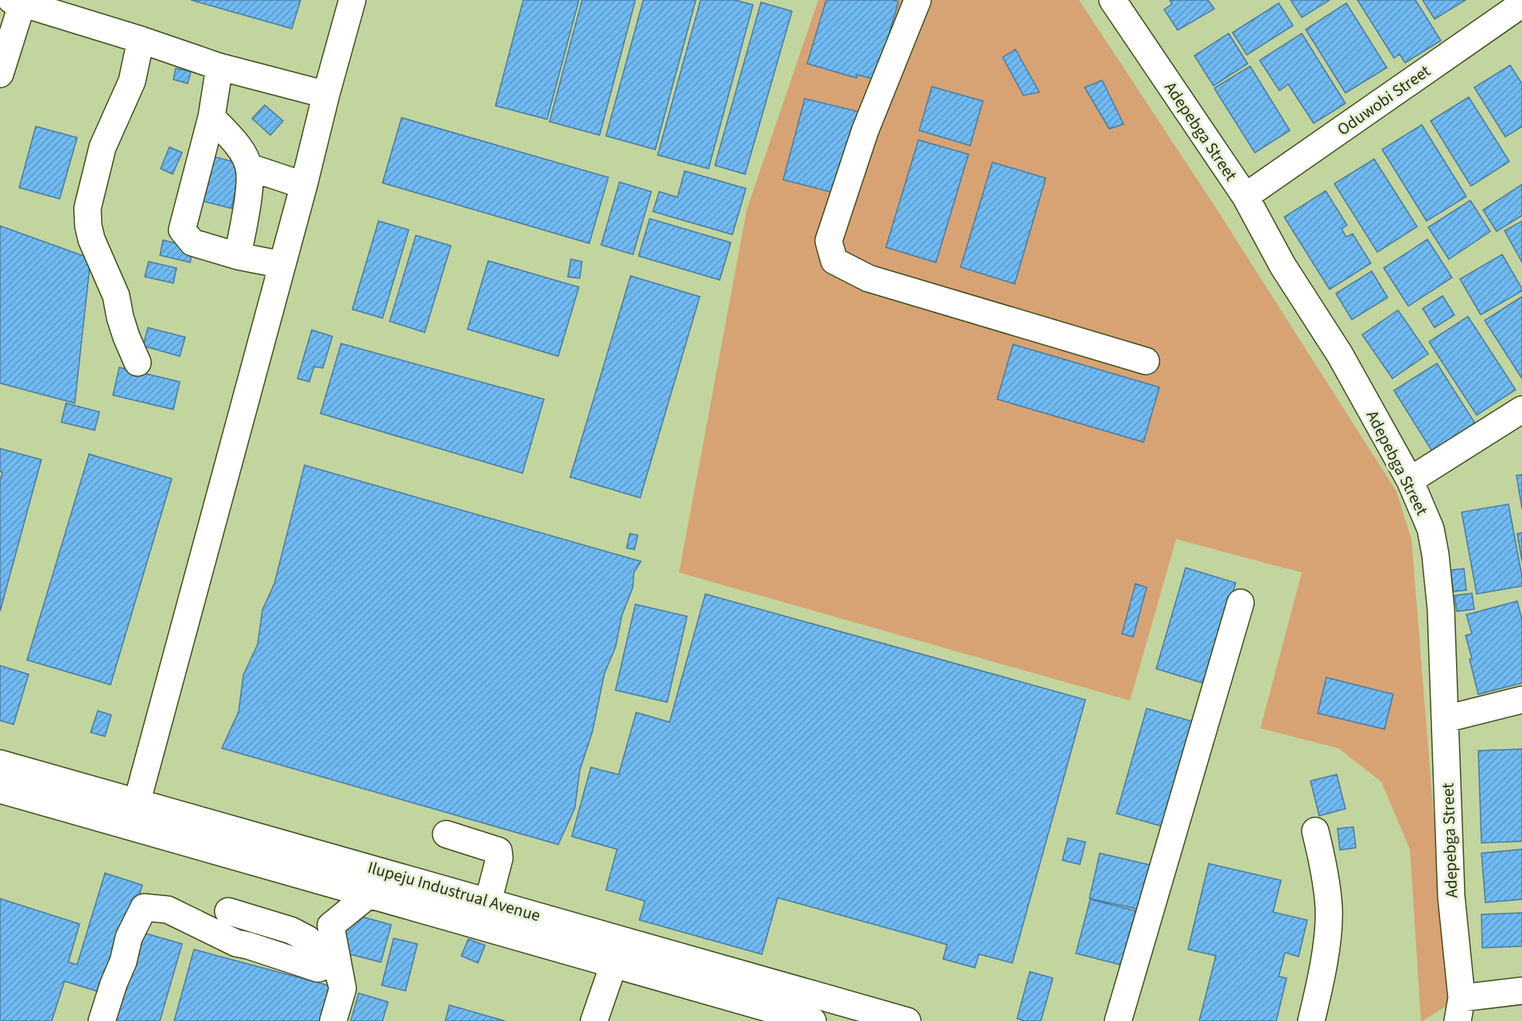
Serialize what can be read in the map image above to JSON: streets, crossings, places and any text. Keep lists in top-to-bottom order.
{
  "streets": {
    "street": ["Oduwobi Street", "Adepebga Street", "Ilupeju Industrual Avenue"]
  },
  "crossings": [
    ["Oduwobi Street", "Adepebga Street"]
  ]
}
